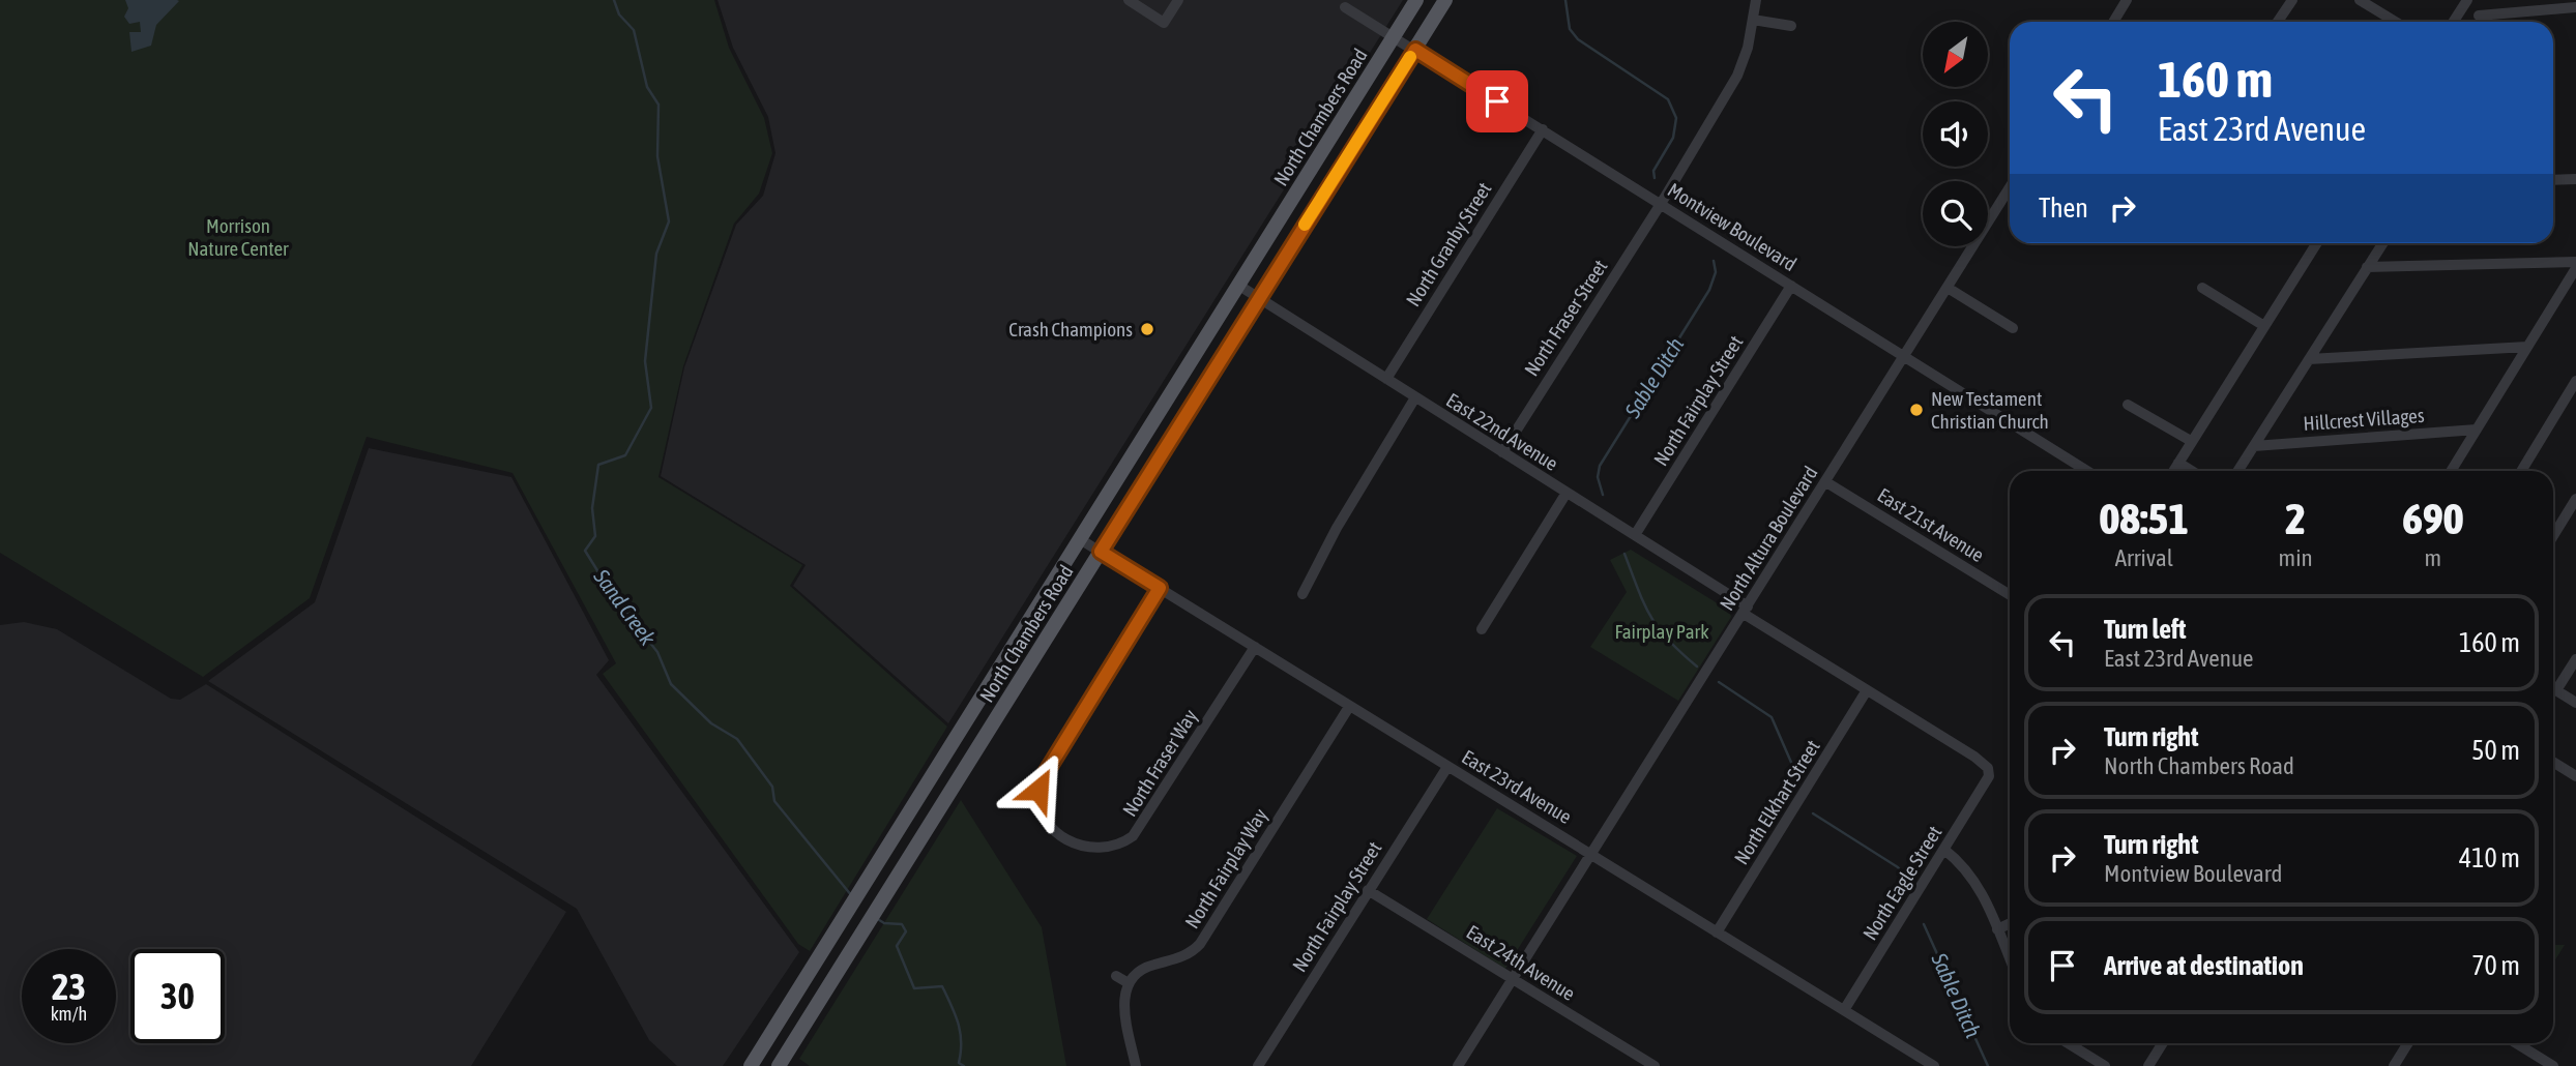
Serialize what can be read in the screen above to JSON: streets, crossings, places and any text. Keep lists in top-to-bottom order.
{
  "streets": {
    "main road": ["North Chambers Road"],
    "street": [
      "Montview Boulevard",
      "North Granby Street",
      "North Fraser Street",
      "North Fairplay Street",
      "Hillcrest Villages",
      "East 22nd Avenue",
      "East 21st Avenue",
      "North Altura Boulevard",
      "North Fraser Way",
      "East 23rd Avenue",
      "North Elkhart Street",
      "North Fairplay Way",
      "North Eagle Street",
      "East 24th Avenue"
    ]
  },
  "crossings": [
    ["North Chambers Road", "Montview Boulevard"],
    ["North Chambers Road", "East 22nd Avenue"],
    ["North Chambers Road", "East 23rd Avenue"],
    ["Montview Boulevard", "North Granby Street"],
    ["Montview Boulevard", "North Fraser Street"],
    ["Montview Boulevard", "North Fairplay Street"],
    ["Montview Boulevard", "North Altura Boulevard"],
    ["North Granby Street", "East 22nd Avenue"],
    ["North Fraser Street", "East 22nd Avenue"],
    ["North Fairplay Street", "East 22nd Avenue"],
    ["North Fairplay Street", "East 23rd Avenue"],
    ["North Fairplay Street", "East 24th Avenue"],
    ["East 22nd Avenue", "North Altura Boulevard"],
    ["East 22nd Avenue", "North Elkhart Street"],
    ["East 22nd Avenue", "North Eagle Street"],
    ["East 21st Avenue", "North Altura Boulevard"],
    ["North Altura Boulevard", "East 23rd Avenue"],
    ["North Altura Boulevard", "East 24th Avenue"],
    ["North Fraser Way", "East 23rd Avenue"],
    ["East 23rd Avenue", "North Elkhart Street"],
    ["East 23rd Avenue", "North Fairplay Way"],
    ["East 23rd Avenue", "North Eagle Street"]
  ],
  "water": ["Sable Ditch", "Sand Creek"],
  "parks": ["Morrison Nature Center", "Fairplay Park"],
  "places": ["Crash Champions", "New Testament Christian Church"],
  "north": "bottom left",
  "page": {
    "turn": ["160 m", "East 23rd Avenue"],
    "then": "Then",
    "eta": [
      "08:51",
      "Arrival",
      "2",
      "min",
      "690",
      "m"
    ],
    "list": [
      {
        "name": "Turn left",
        "note": "East 23rd Avenue",
        "value": "160 m"
      },
      {
        "name": "Turn right",
        "note": "North Chambers Road",
        "value": "50 m"
      },
      {
        "name": "Turn right",
        "note": "Montview Boulevard",
        "value": "410 m"
      },
      {
        "name": "Arrive at destination",
        "value": "70 m"
      }
    ],
    "speed": "23 km/h",
    "limit": "30"
  }
}
